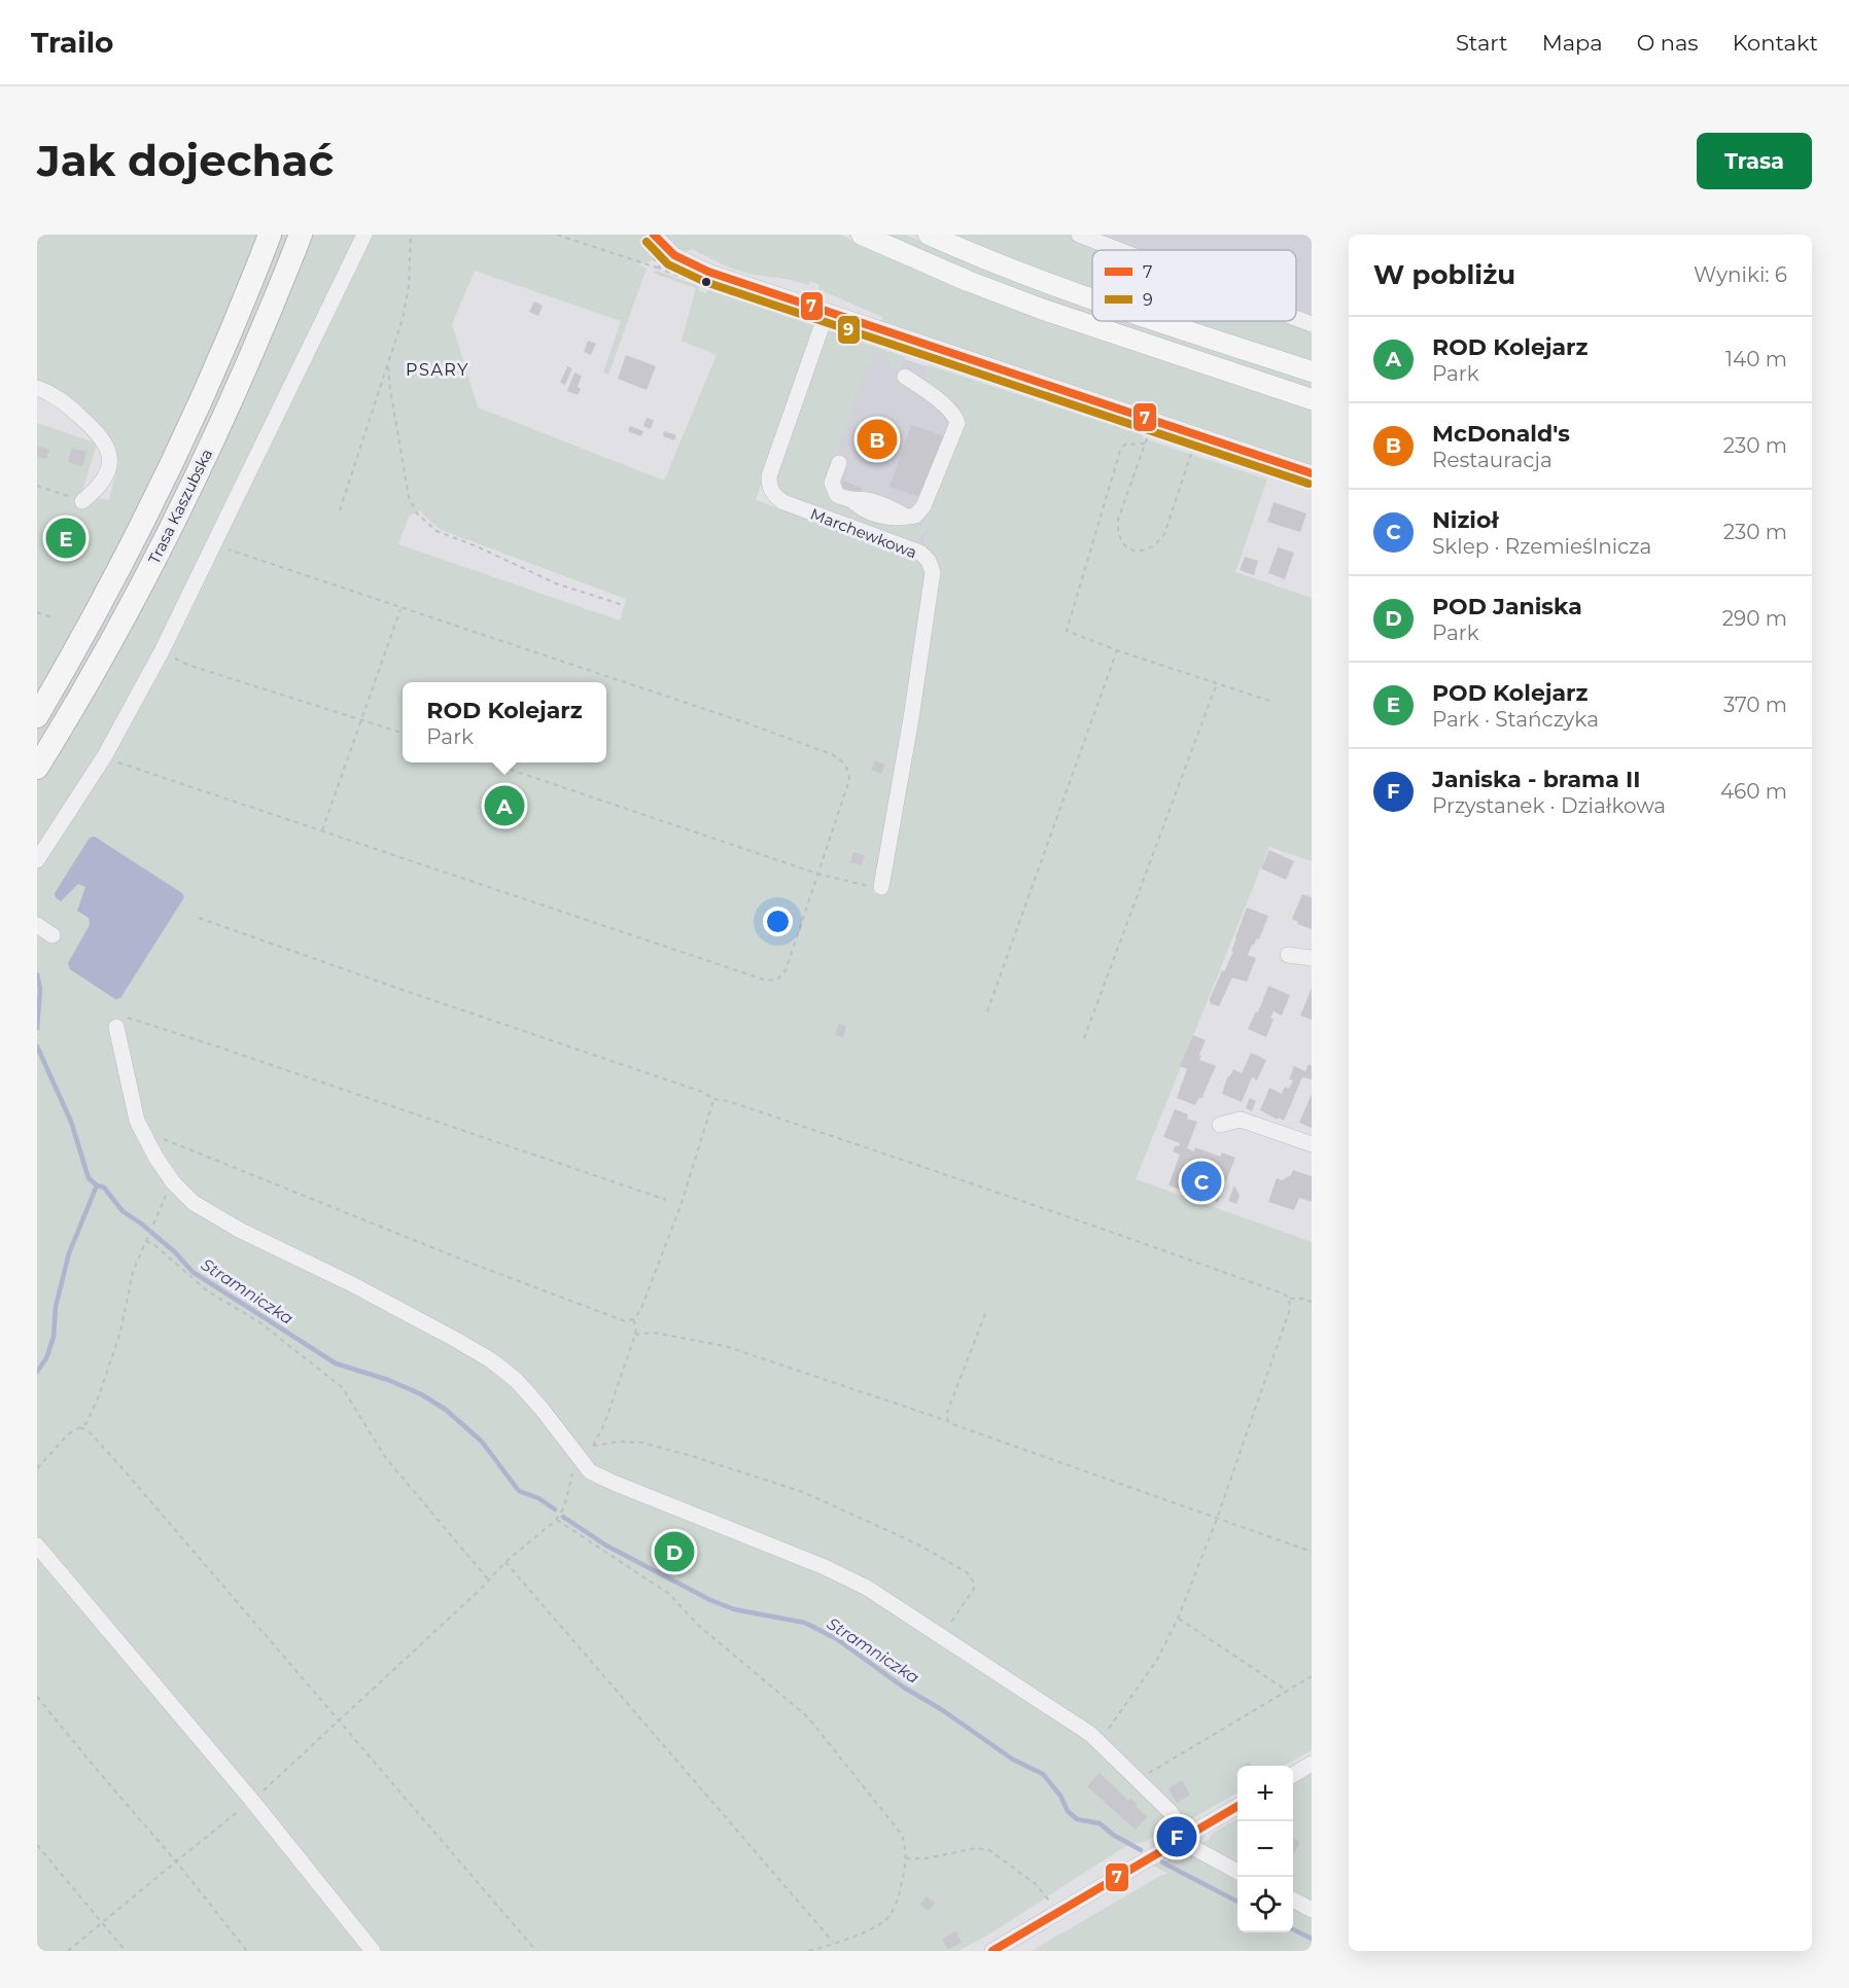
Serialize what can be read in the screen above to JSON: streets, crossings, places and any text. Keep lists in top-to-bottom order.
{
  "streets": {
    "highway": ["Trasa Kaszubska"],
    "street": ["Marchewkowa"]
  },
  "districts": ["PSARY"],
  "water": ["Stramniczka"],
  "lines": ["transit line 7", "transit line 9"],
  "legend": ["7", "9"],
  "page": {
    "header": "Trailo",
    "nav": [
      "Start",
      "Mapa",
      "O nas",
      "Kontakt"
    ],
    "buttons": "Trasa",
    "title": "Jak dojechać",
    "heading": ["W pobliżu", "Wyniki: 6"],
    "list": [
      {
        "mark": "A",
        "name": "ROD Kolejarz",
        "note": "Park",
        "value": "140 m"
      },
      {
        "mark": "B",
        "name": "McDonald's",
        "note": "Restauracja",
        "value": "230 m"
      },
      {
        "mark": "C",
        "name": "Nizioł",
        "note": "Sklep · Rzemieślnicza",
        "value": "230 m"
      },
      {
        "mark": "D",
        "name": "POD Janiska",
        "note": "Park",
        "value": "290 m"
      },
      {
        "mark": "E",
        "name": "POD Kolejarz",
        "note": "Park · Stańczyka",
        "value": "370 m"
      },
      {
        "mark": "F",
        "name": "Janiska - brama II",
        "note": "Przystanek · Działkowa",
        "value": "460 m"
      }
    ],
    "pins": [
      "B",
      "E",
      "A",
      "C",
      "D",
      "F"
    ],
    "popup": ["ROD Kolejarz", "Park"],
    "map_buttons": ["+", "−"]
  }
}
